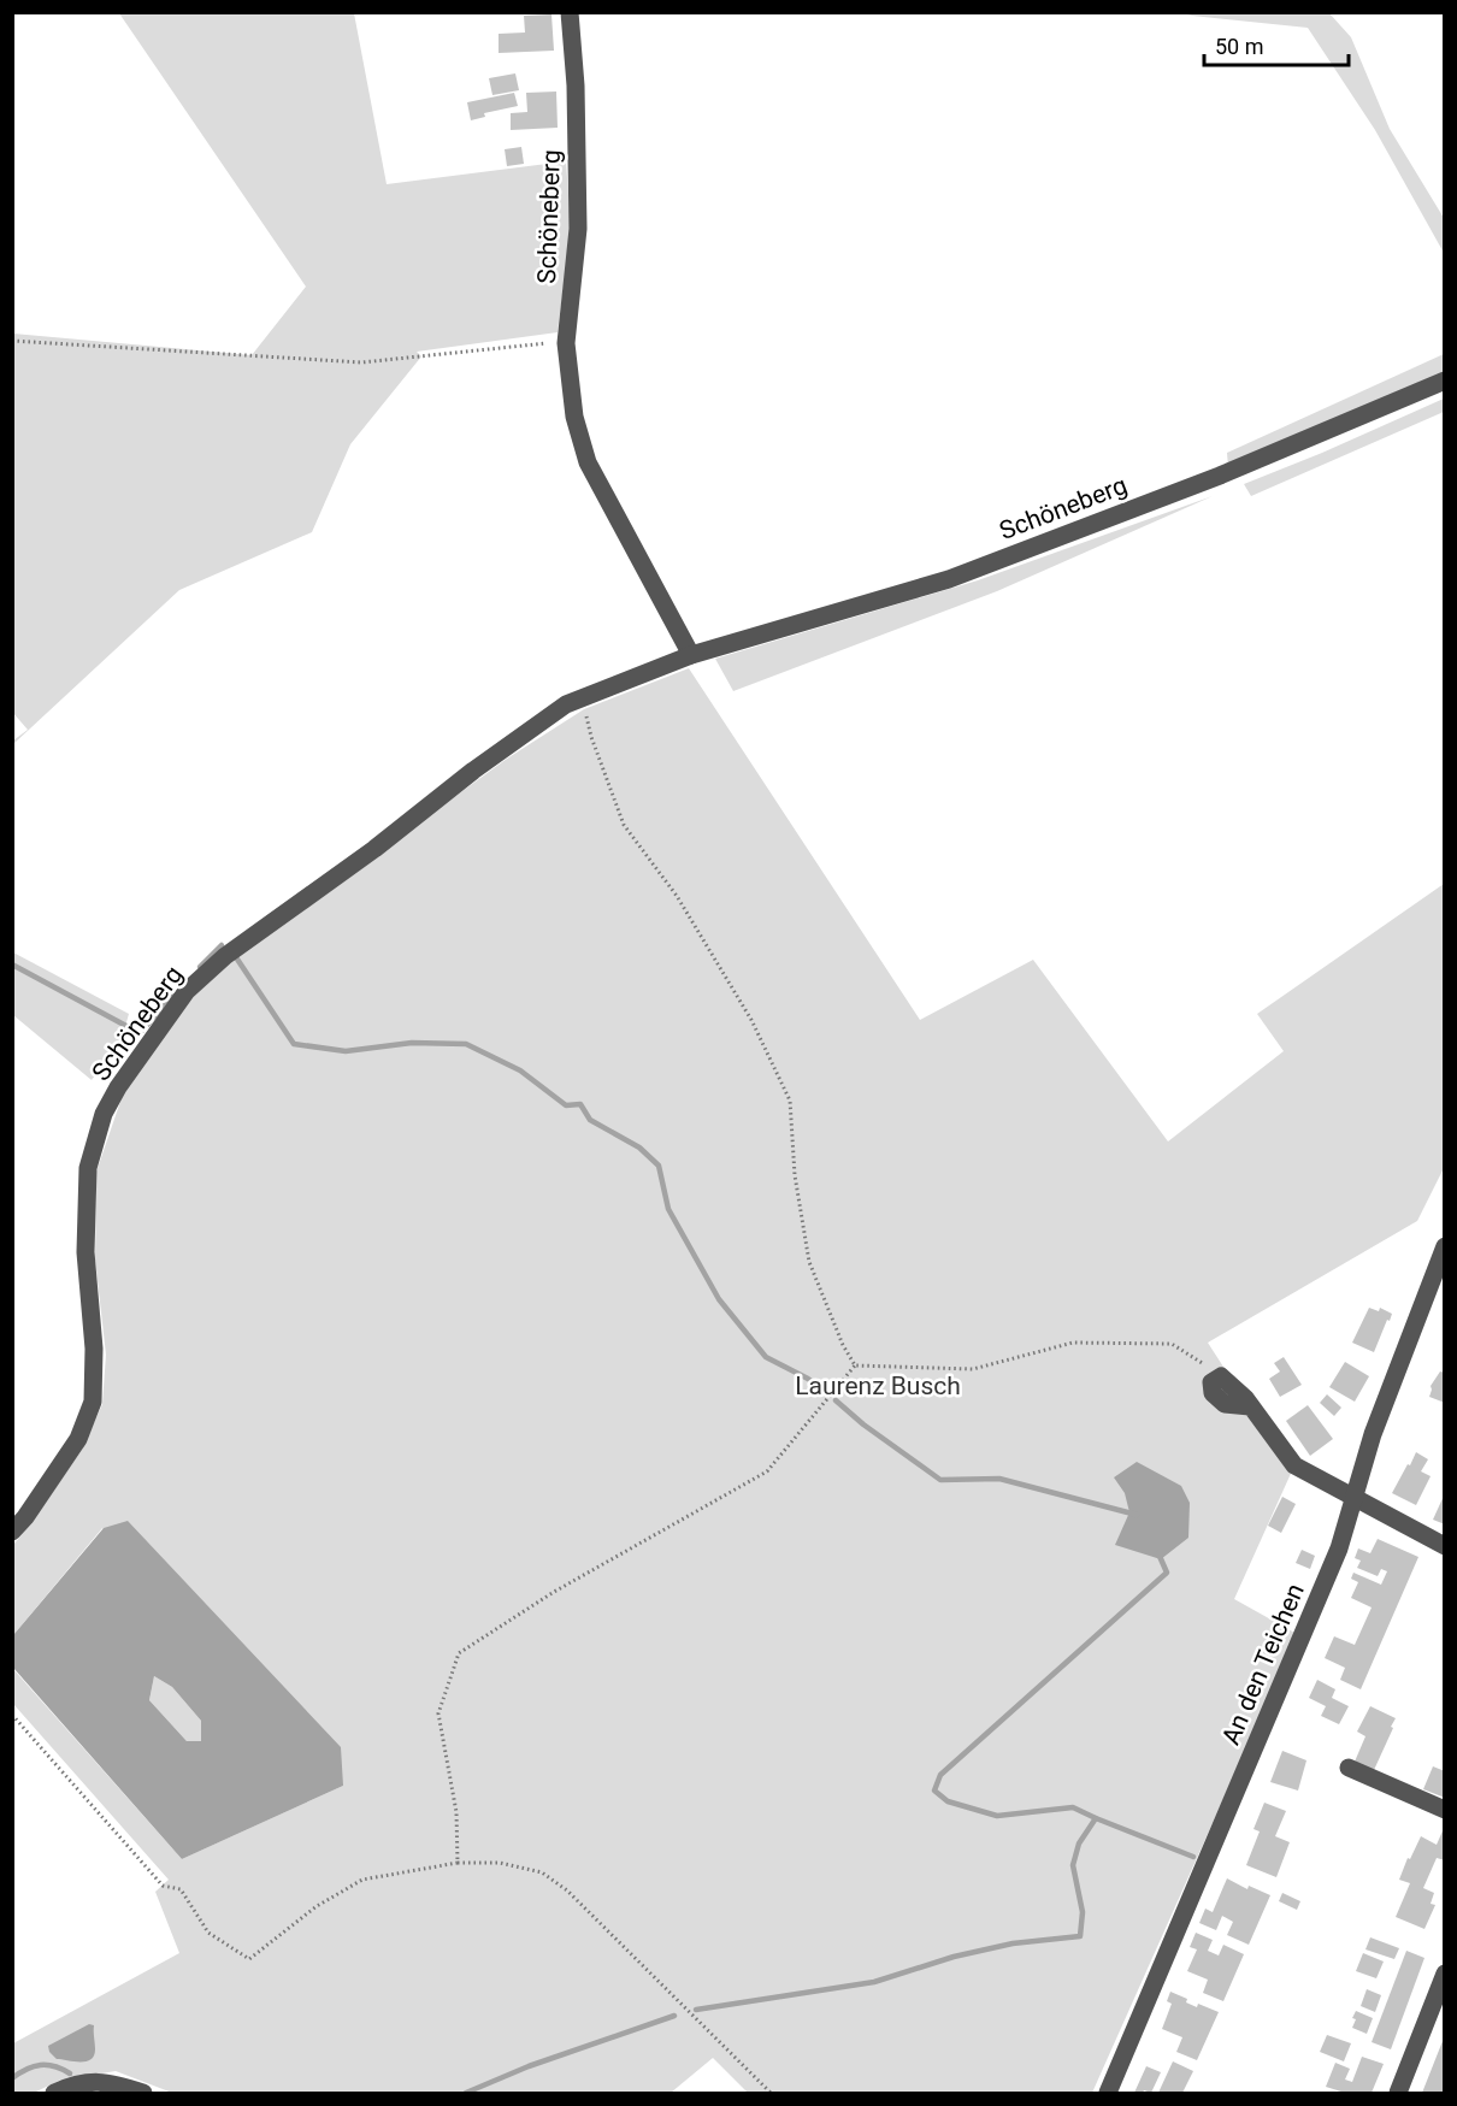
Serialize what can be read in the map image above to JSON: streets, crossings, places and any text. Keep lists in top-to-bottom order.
{
  "streets": {
    "street": ["Schöneberg", "An den Teichen"]
  },
  "parks": ["Laurenz Busch"],
  "scale_bar": "50 m"
}
